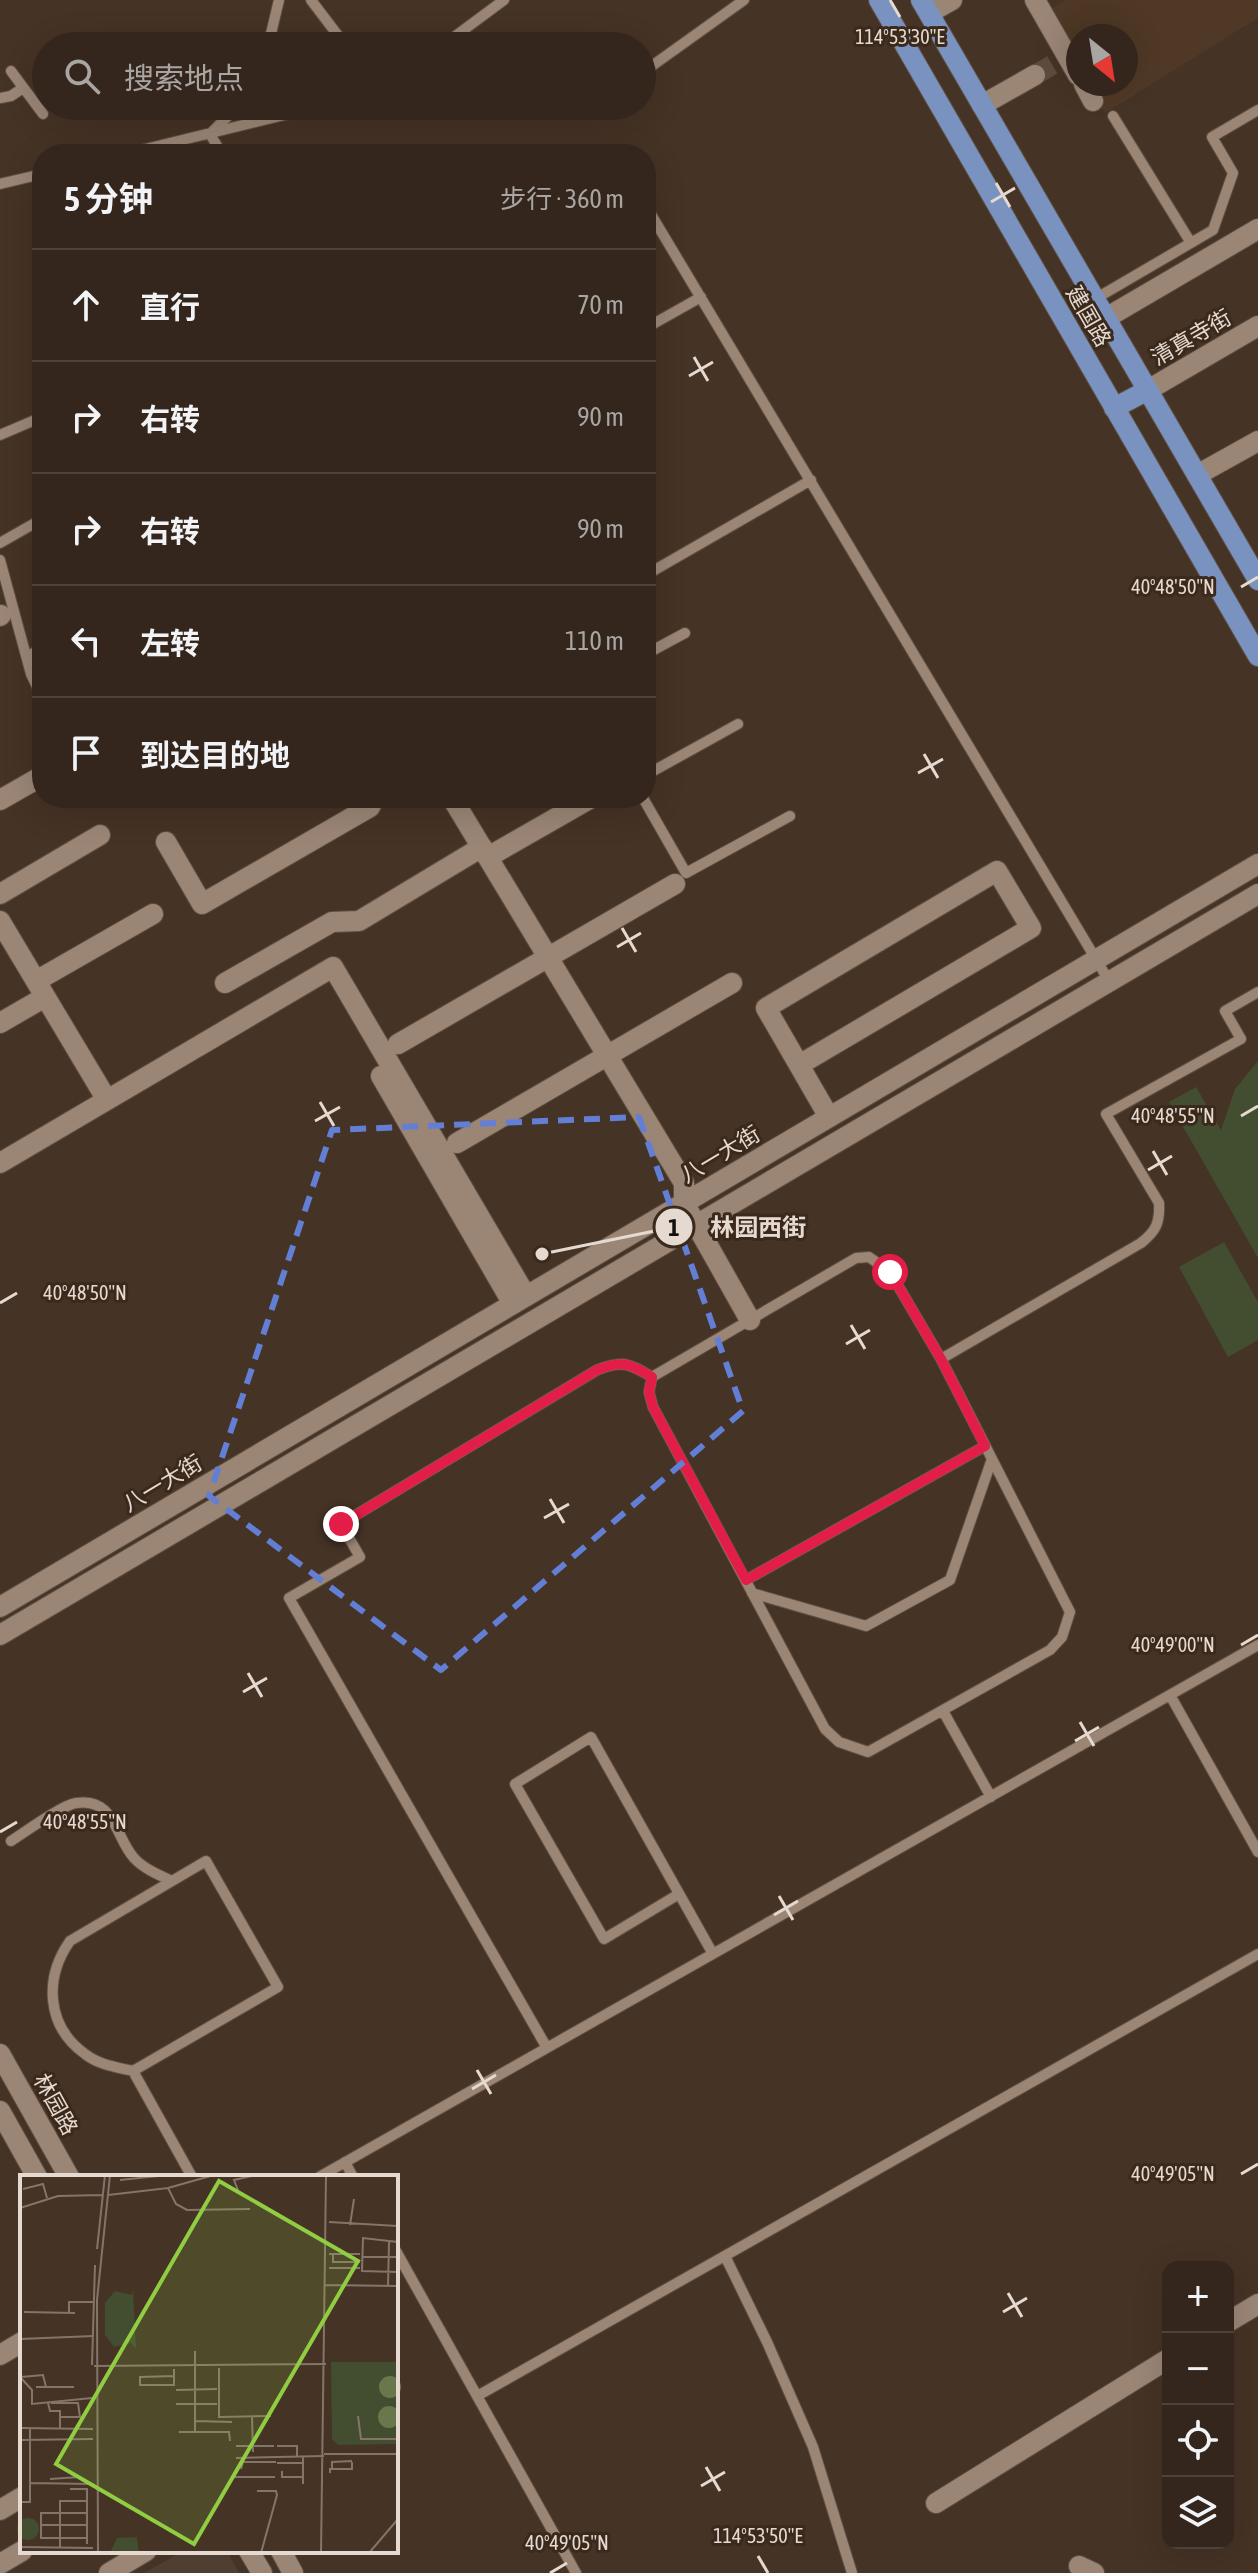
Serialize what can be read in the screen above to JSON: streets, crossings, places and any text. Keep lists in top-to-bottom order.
{
  "streets": {
    "main road": ["建国路"],
    "street": ["清真寺街", "八一大街", "林园路"]
  },
  "crossings": [
    ["建国路", "清真寺街"]
  ],
  "places": ["林园西街"],
  "north": "bottom right",
  "page": {
    "search": "搜索地点",
    "heading": ["5 分钟", "步行 · 360 m"],
    "list": [
      ["直行", "70 m"],
      ["右转", "90 m"],
      ["右转", "90 m"],
      ["左转", "110 m"],
      "到达目的地"
    ],
    "map_buttons": ["+", "−"]
  },
  "coordinates": [
    "114°53'30\"E",
    "40°48'50\"N",
    "40°48'55\"N",
    "40°49'00\"N",
    "40°49'05\"N",
    "114°53'50\"E"
  ]
}
